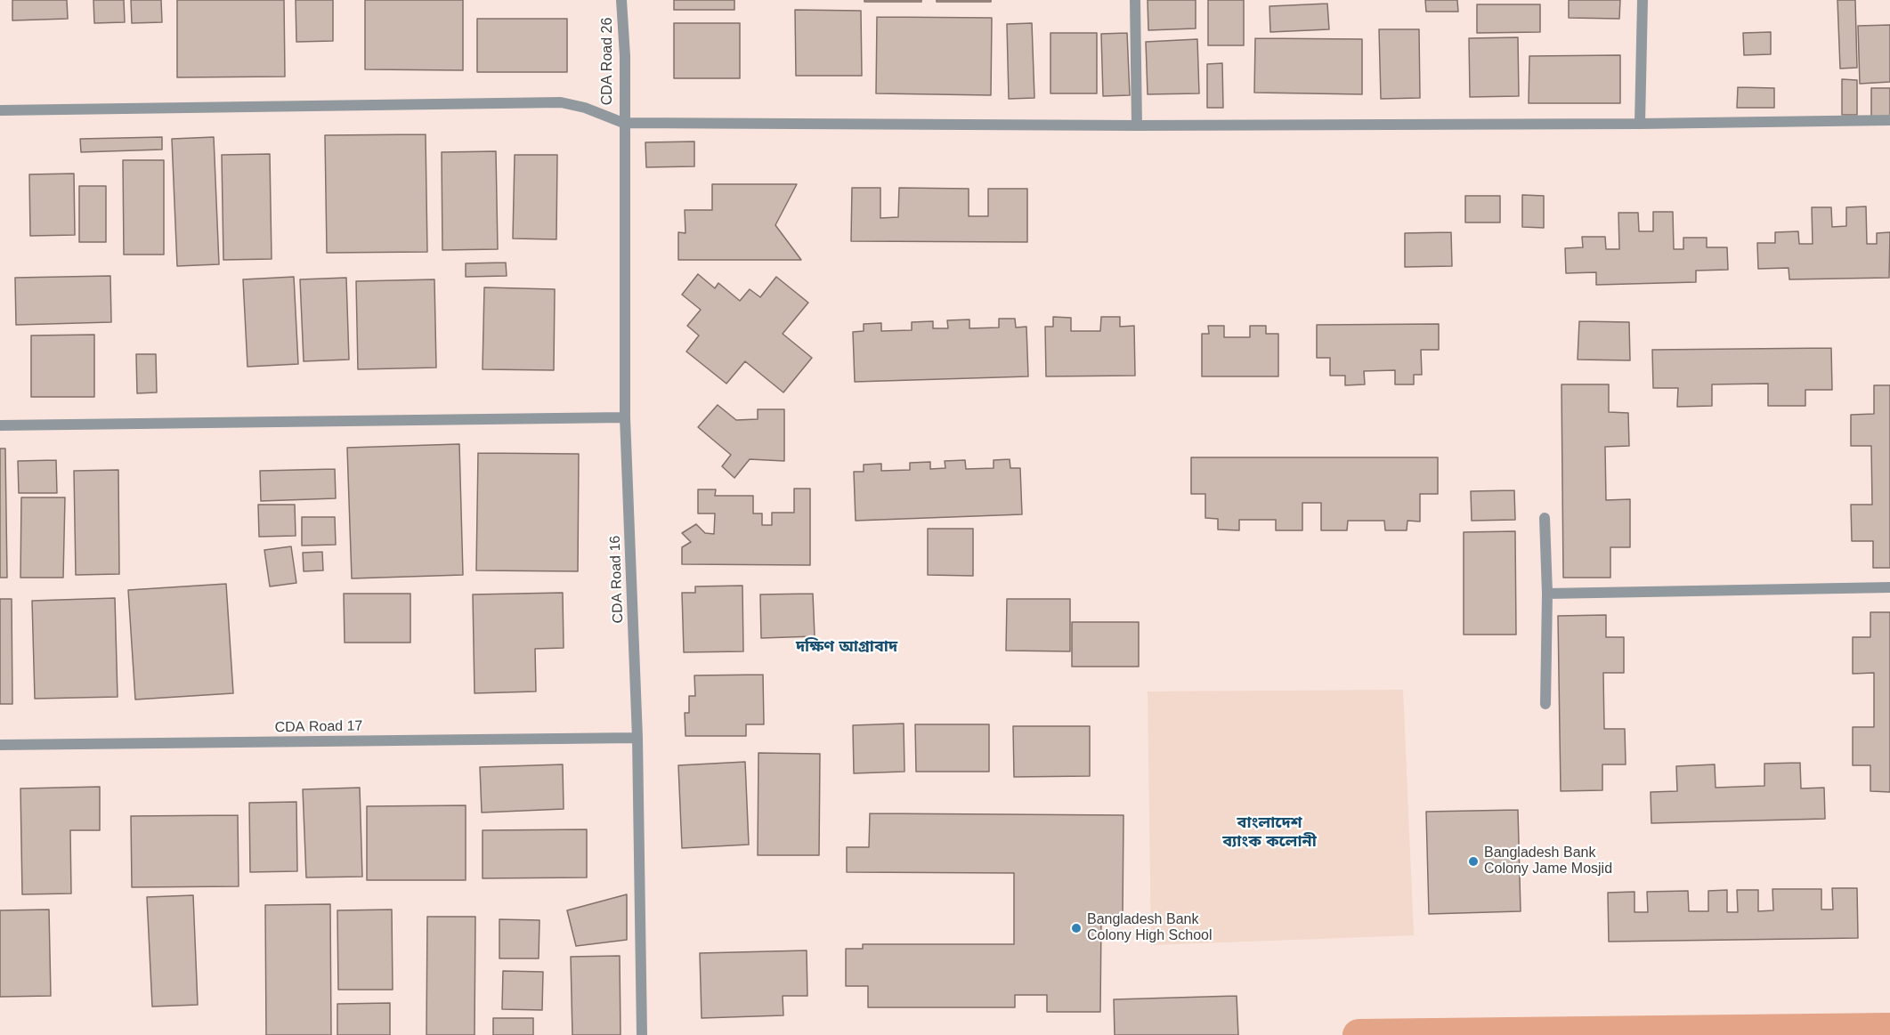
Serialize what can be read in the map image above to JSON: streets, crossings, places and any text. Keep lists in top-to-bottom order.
{
  "streets": {
    "street": ["CDA Road 26", "CDA Road 16", "CDA Road 17"]
  },
  "crossings": [
    ["CDA Road 26", "CDA Road 16"],
    ["CDA Road 16", "CDA Road 17"]
  ],
  "districts": ["দক্ষিণ আগ্রাবাদ", "বাংলাদেশ ব্যাংক কলোনী"],
  "places": ["Bangladesh Bank Colony Jame Mosjid", "Bangladesh Bank Colony High School"]
}
